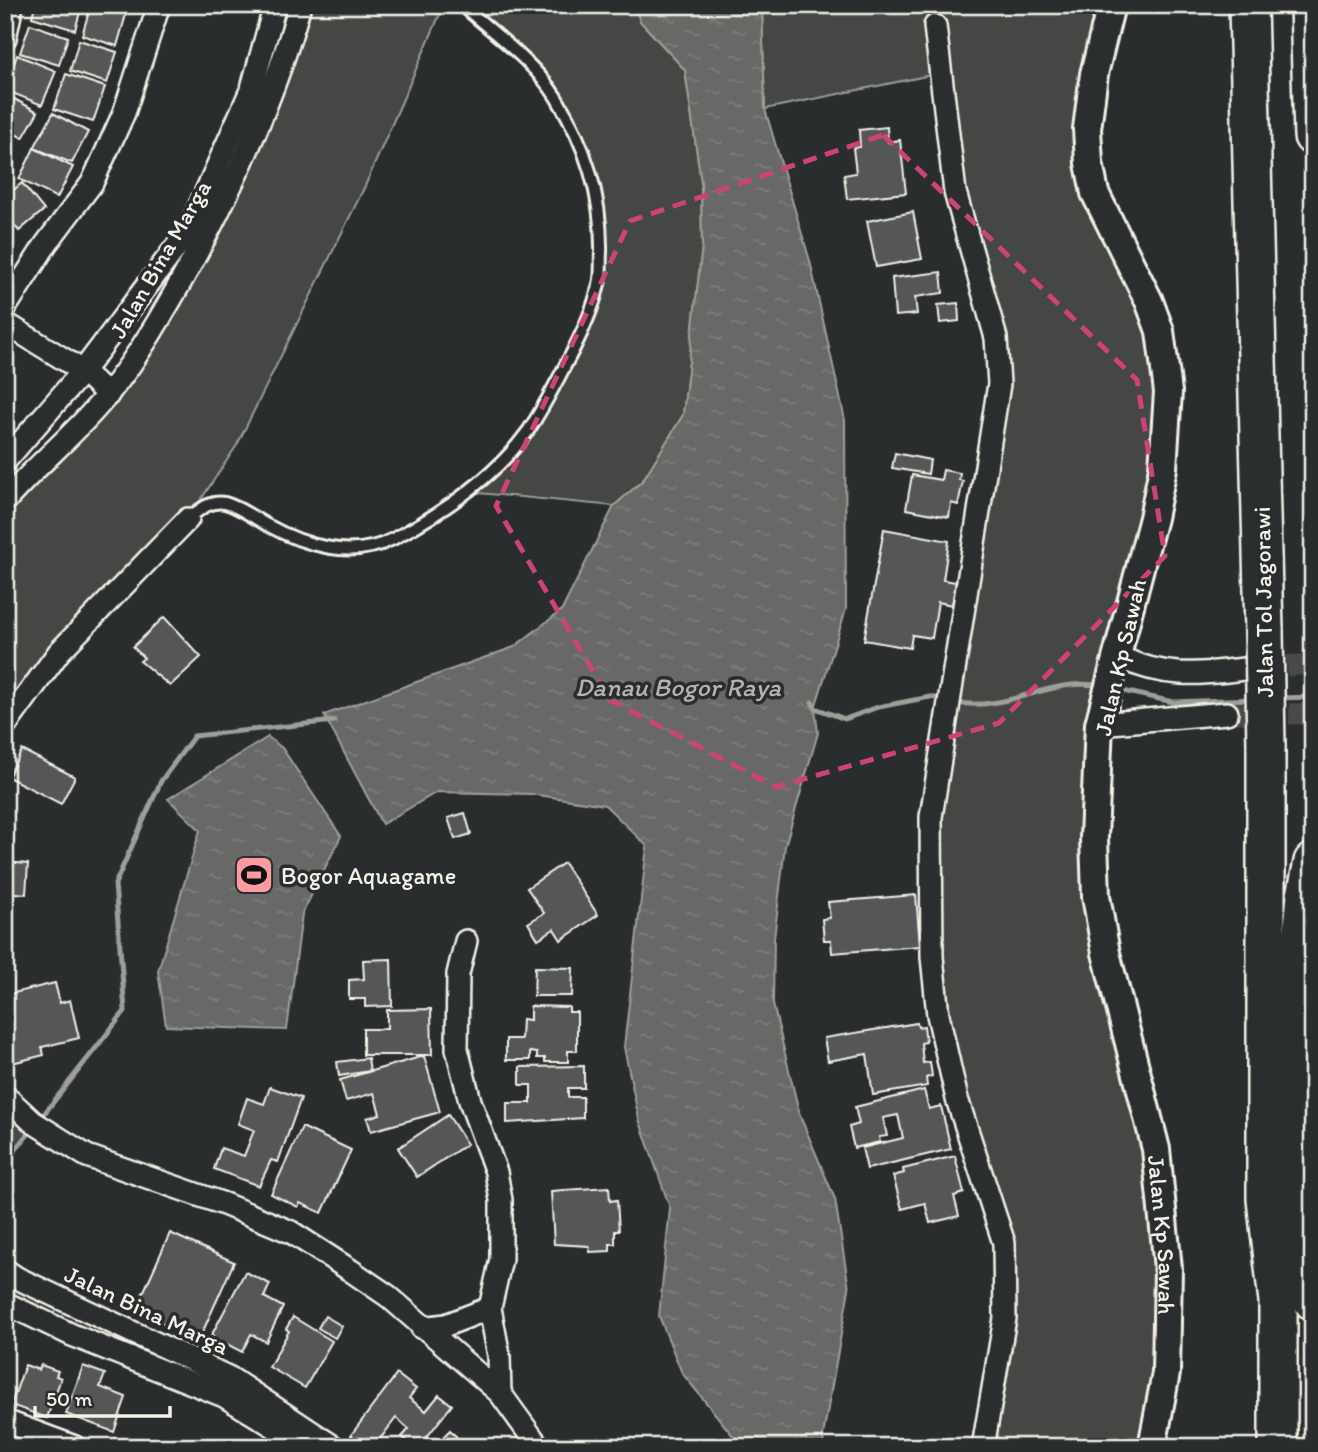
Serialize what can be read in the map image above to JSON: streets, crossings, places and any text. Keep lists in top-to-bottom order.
{
  "streets": {
    "highway": ["Jalan Tol Jagorawi"],
    "street": ["Jalan Bina Marga", "Jalan Kp Sawah"]
  },
  "water": ["Danau Bogor Raya"],
  "places": {
    "sports": ["Bogor Aquagame"]
  },
  "scale_bar": "50 m"
}
